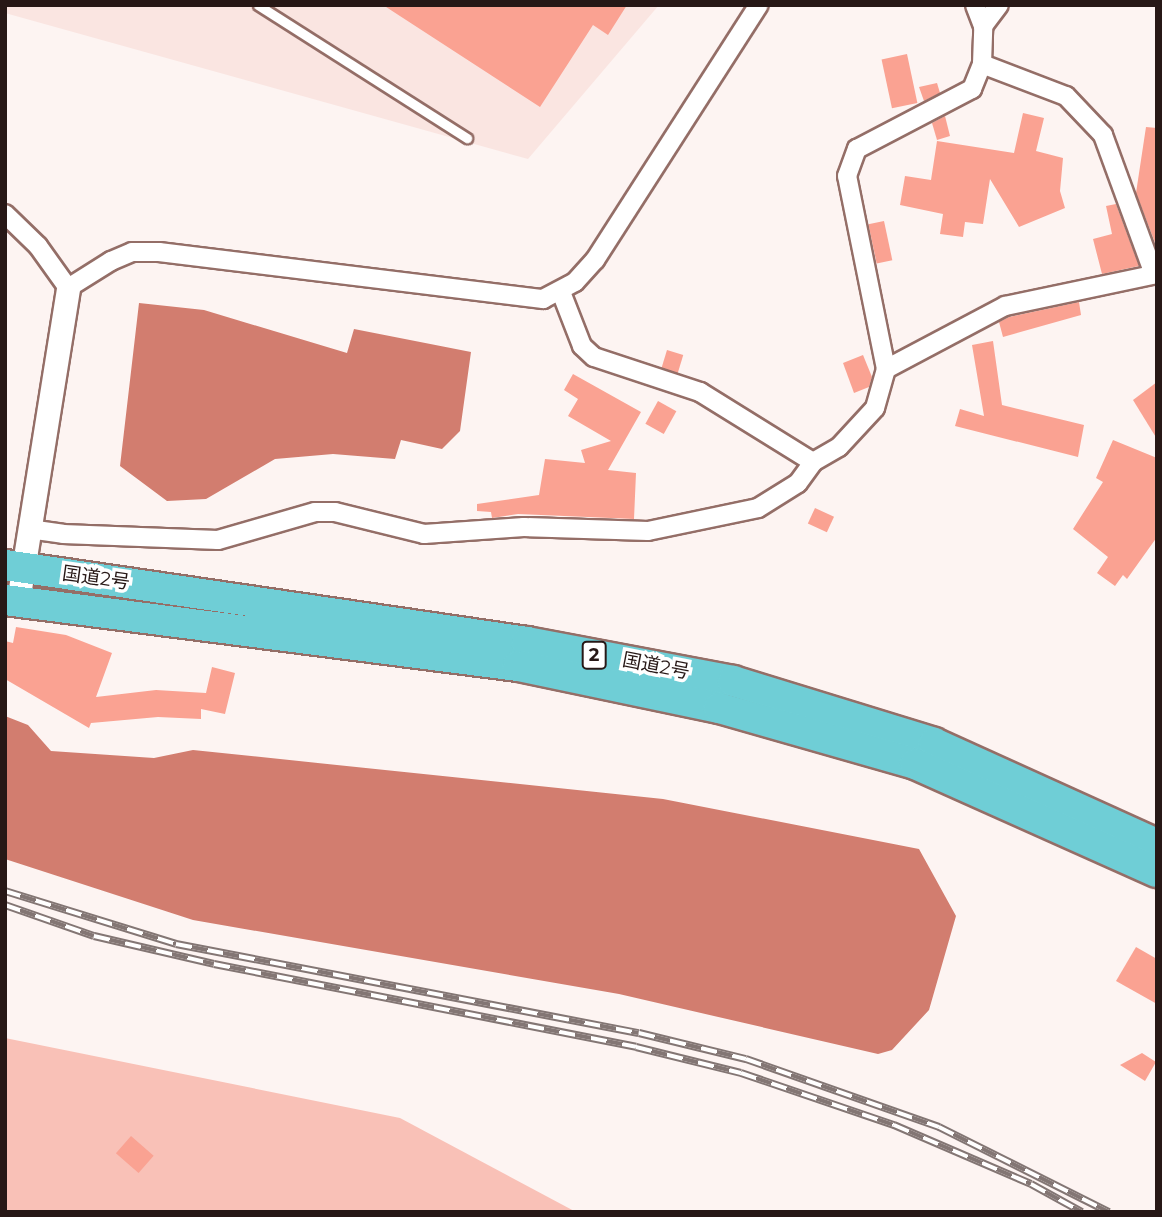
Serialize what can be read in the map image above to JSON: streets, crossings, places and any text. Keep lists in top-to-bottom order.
{
  "streets": {
    "highway": ["国道2号", "2"]
  }
}
